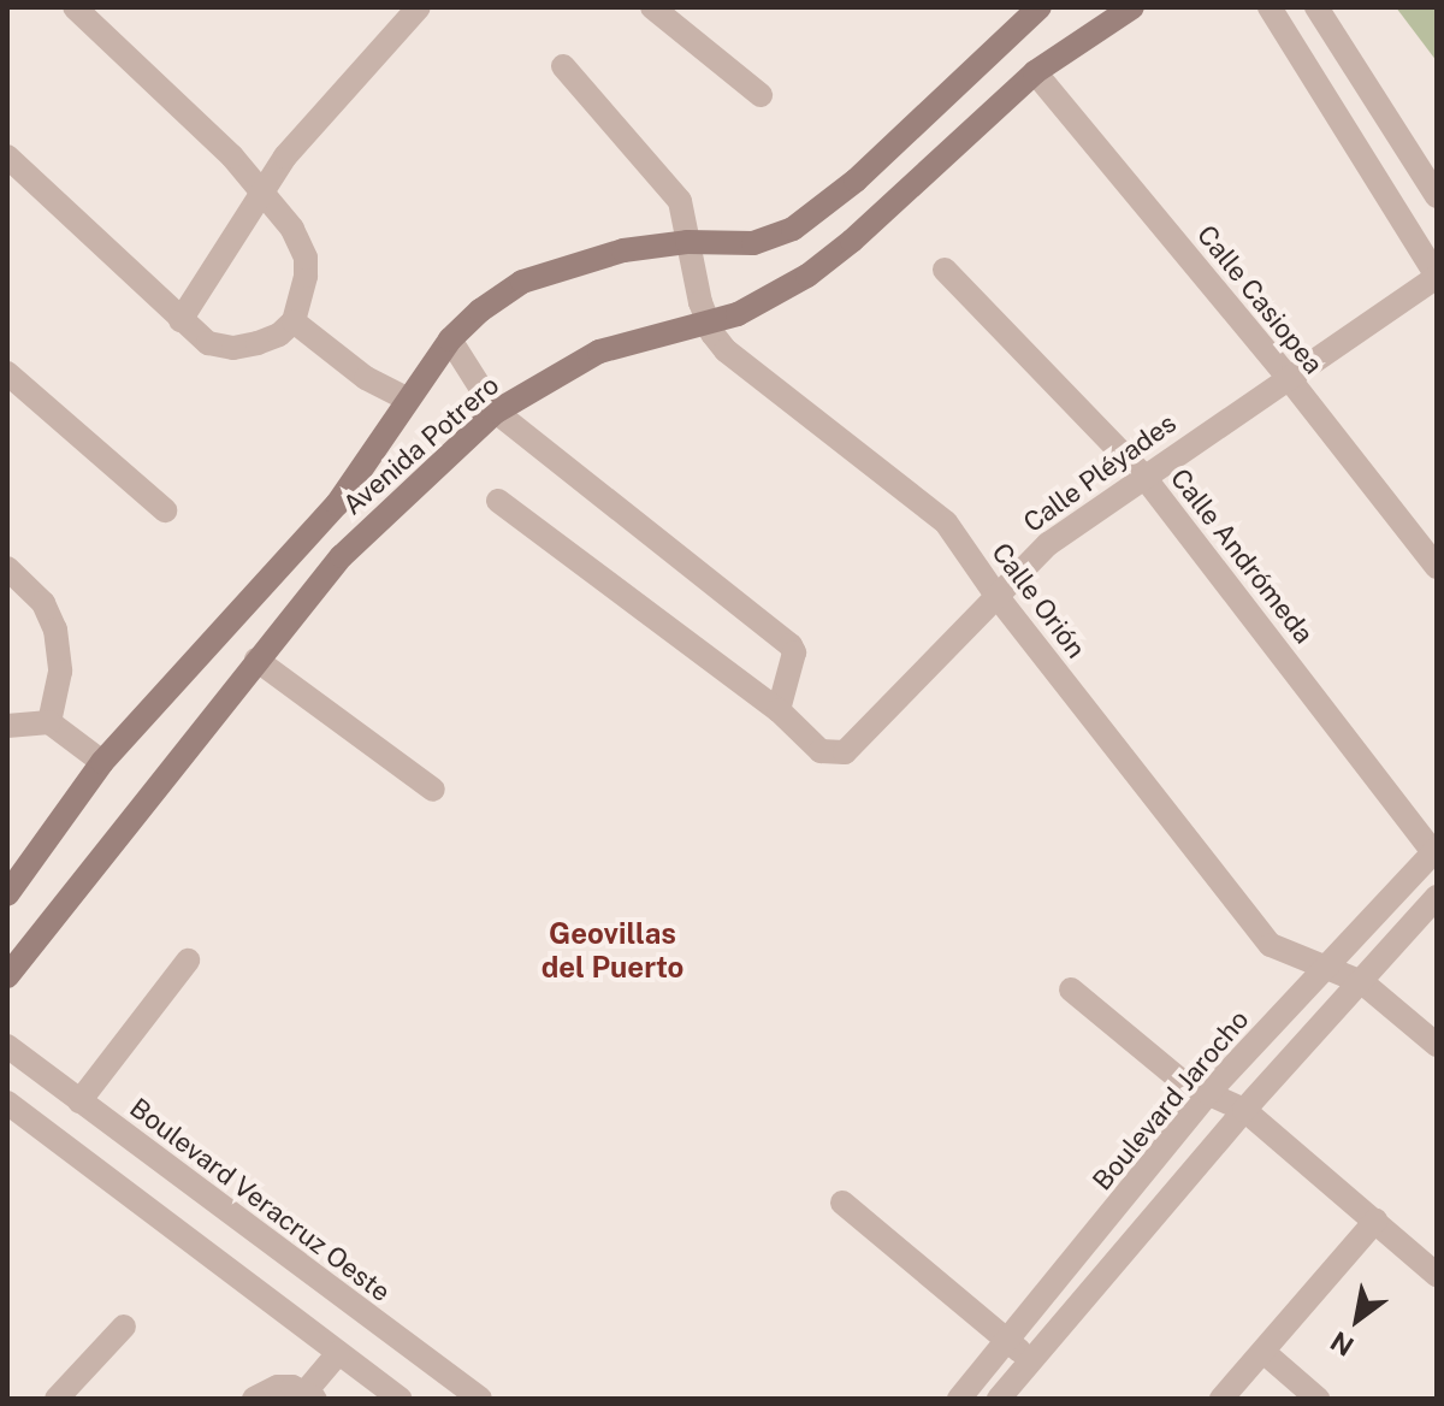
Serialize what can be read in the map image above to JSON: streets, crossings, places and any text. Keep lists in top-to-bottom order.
{
  "streets": {
    "street": [
      "Calle Casiopea",
      "Avenida Potrero",
      "Calle Pléyades",
      "Calle Andrómeda",
      "Calle Orión",
      "Boulevard Jarocho",
      "Boulevard Veracruz Oeste"
    ]
  },
  "crossings": [
    ["Calle Casiopea", "Avenida Potrero"],
    ["Calle Casiopea", "Calle Pléyades"],
    ["Avenida Potrero", "Calle Orión"],
    ["Calle Pléyades", "Calle Andrómeda"],
    ["Calle Pléyades", "Calle Orión"],
    ["Calle Andrómeda", "Boulevard Jarocho"],
    ["Calle Orión", "Boulevard Jarocho"]
  ],
  "districts": ["Geovillas del Puerto"],
  "north": "bottom left"
}
